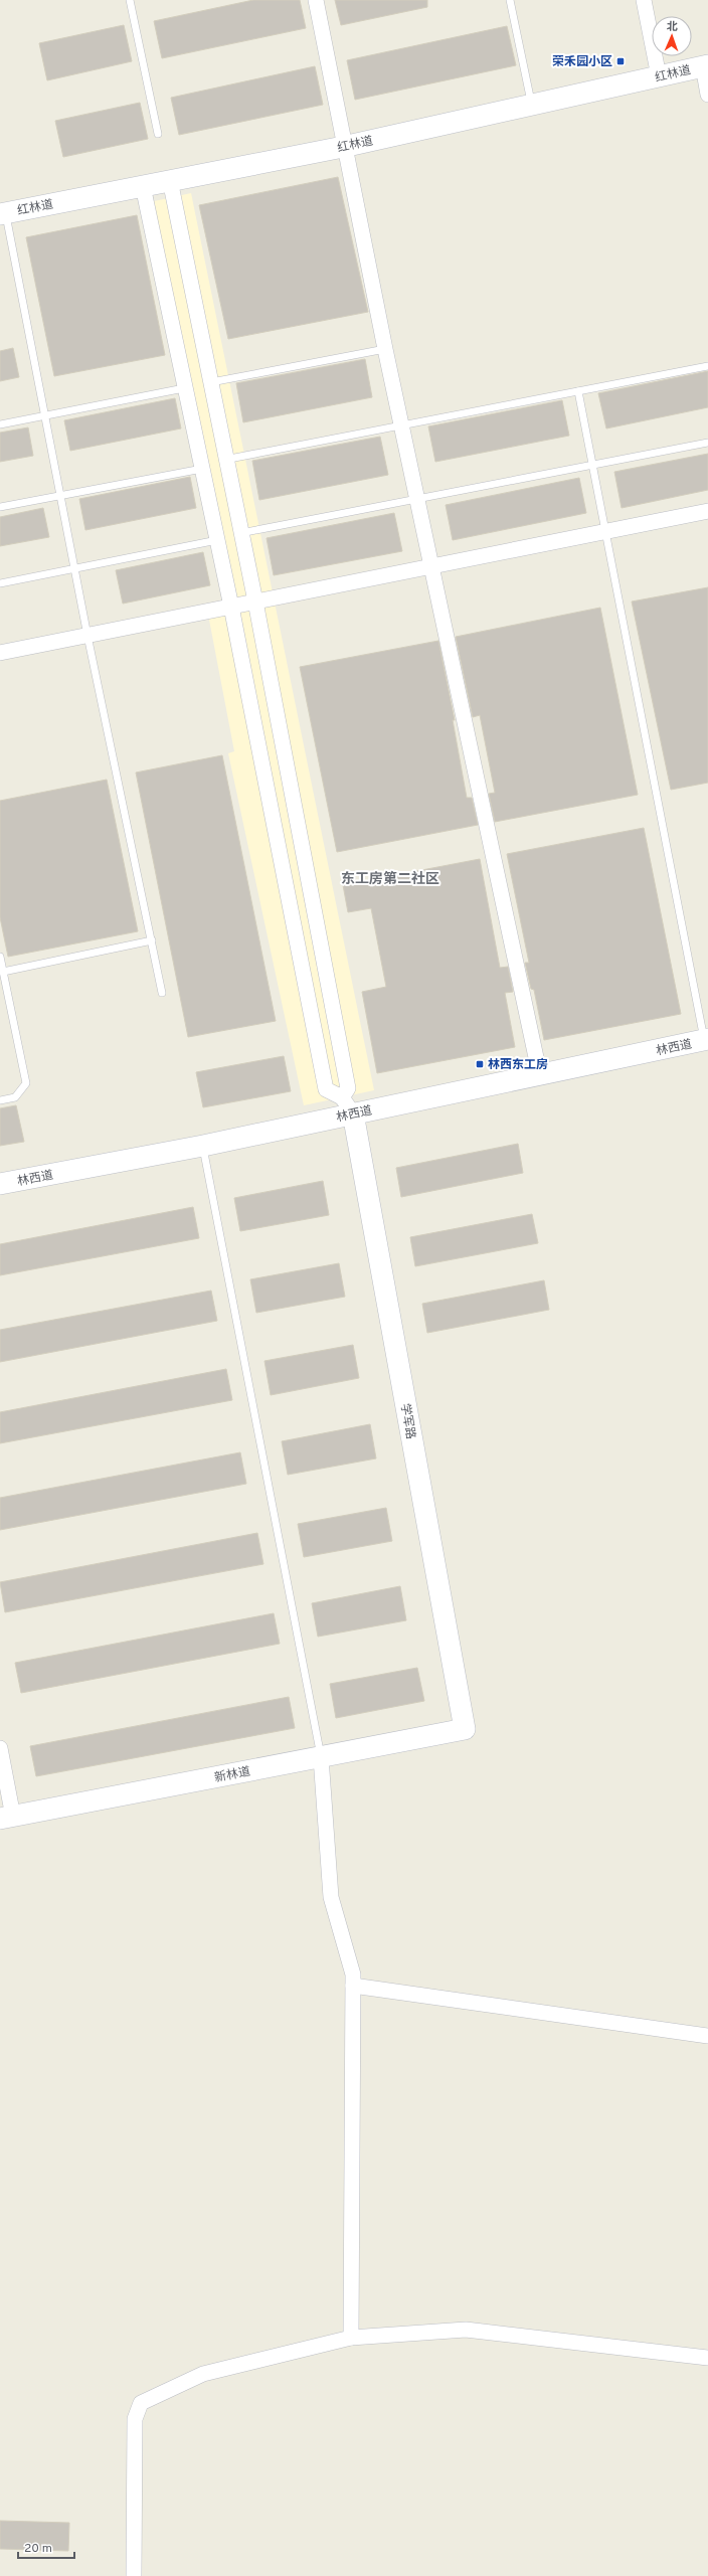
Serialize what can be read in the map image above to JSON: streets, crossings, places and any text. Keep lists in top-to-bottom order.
{
  "streets": {
    "street": [
      "红林道",
      "林西道",
      "学军路",
      "新林道"
    ]
  },
  "crossings": [
    ["林西道", "学军路"],
    ["学军路", "新林道"]
  ],
  "districts": ["东工房第二社区"],
  "places": {
    "transit": ["荣禾园小区", "林西东工房"]
  },
  "scale_bar": "20 m",
  "north": "top"
}
